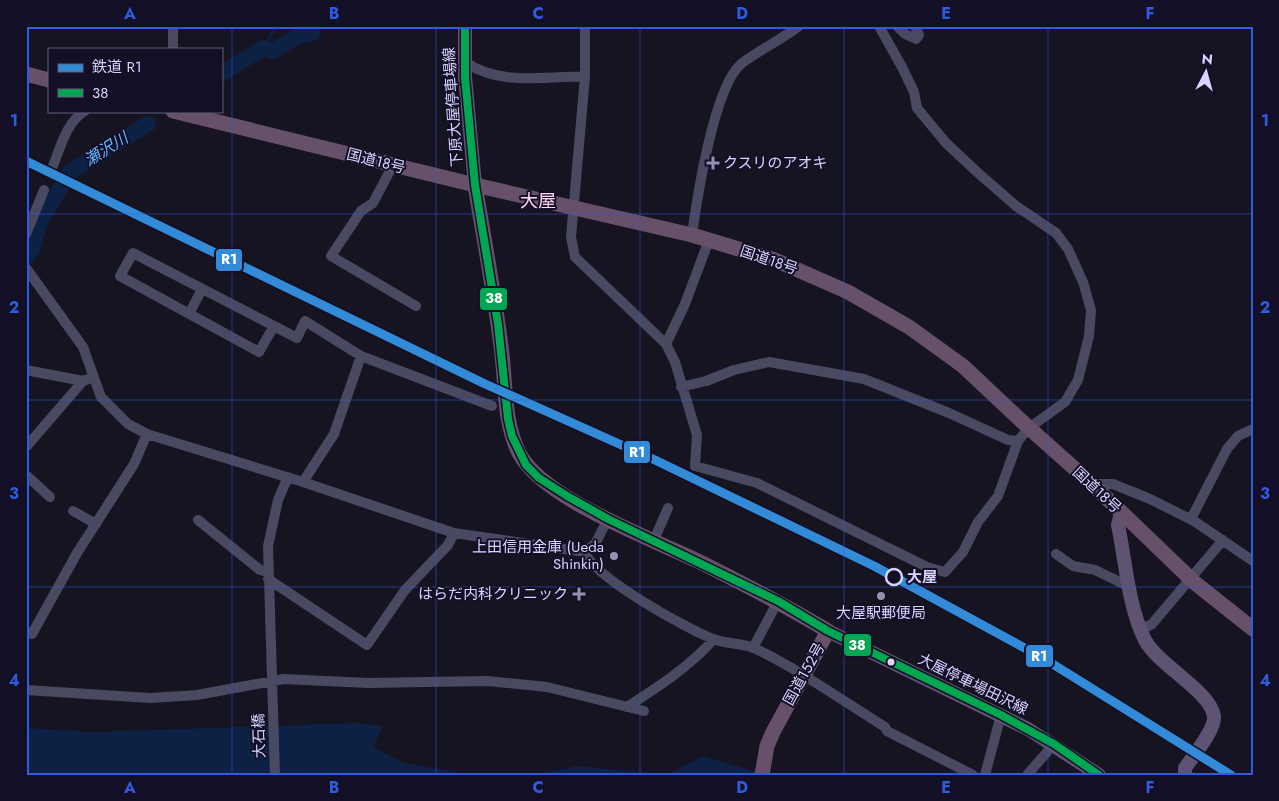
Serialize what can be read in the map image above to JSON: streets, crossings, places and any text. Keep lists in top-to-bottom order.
{
  "streets": {
    "highway": ["国道18号", "国道152号"],
    "main road": ["下原大屋停車場線", "大屋停車場田沢線"],
    "street": ["大石橋"]
  },
  "crossings": [
    ["下原大屋停車場線", "国道18号"],
    ["下原大屋停車場線", "国道152号"],
    ["国道18号", "国道152号"],
    ["国道152号", "大屋停車場田沢線"]
  ],
  "districts": ["大屋"],
  "water": ["瀬沢川"],
  "places": {
    "health": ["クスリのアオキ", "はらだ内科クリニック"],
    "other": ["上田信用金庫 (Ueda Shinkin)", "大屋", "大屋駅郵便局"]
  },
  "lines": ["transit line 38", "rail line R1"],
  "legend": ["鉄道 R1", "38"],
  "north": "top",
  "grid": {
    "columns": [
      "A",
      "B",
      "C",
      "D",
      "E",
      "F"
    ],
    "rows": [
      "1",
      "2",
      "3",
      "4"
    ]
  }
}
